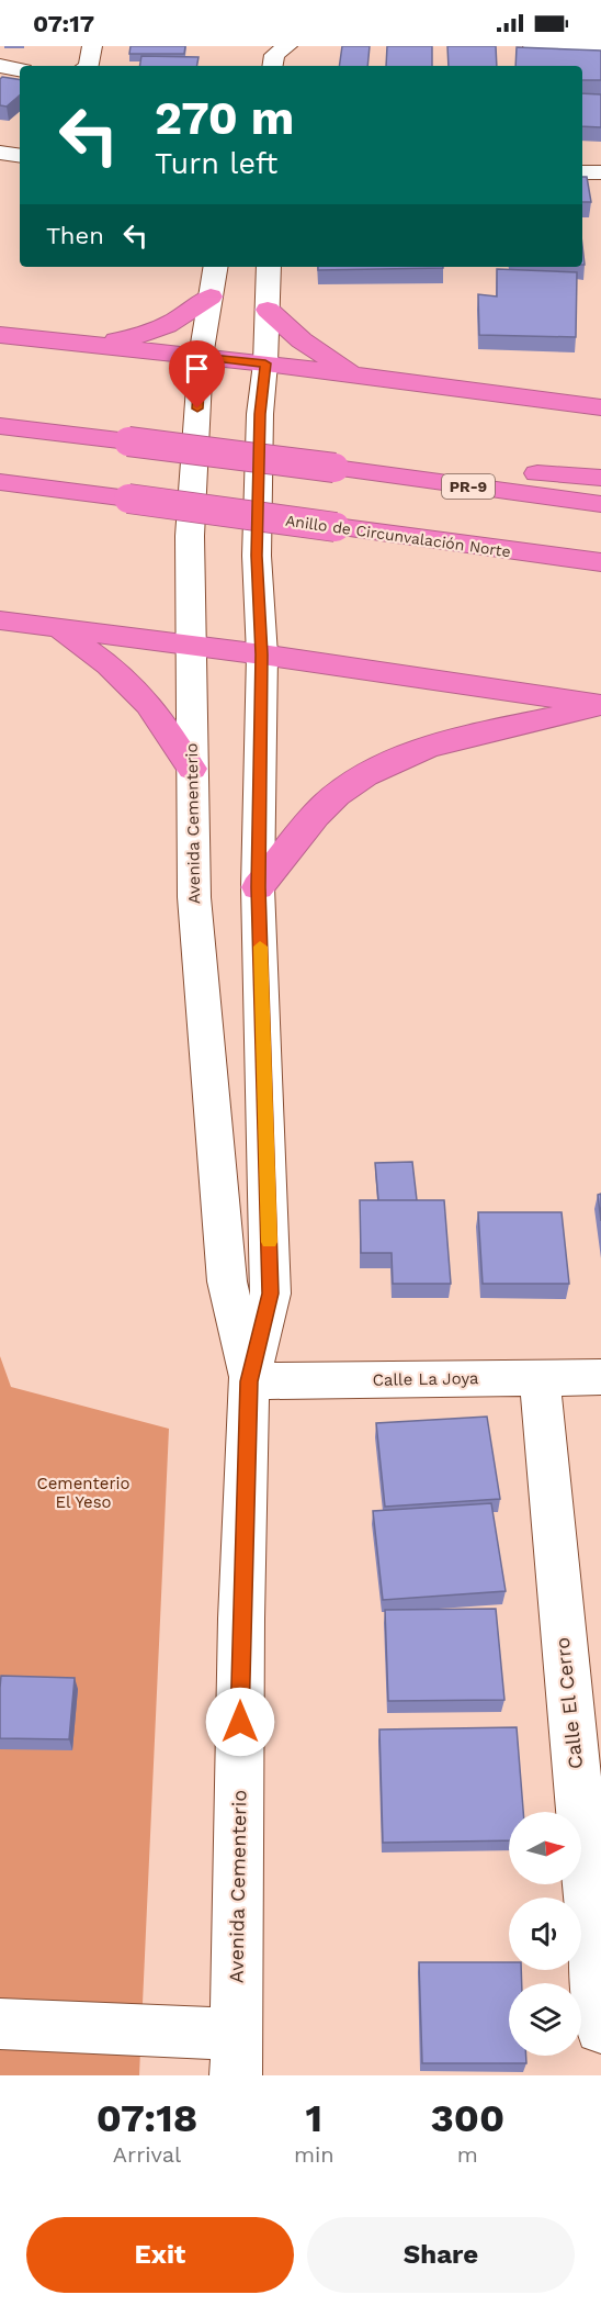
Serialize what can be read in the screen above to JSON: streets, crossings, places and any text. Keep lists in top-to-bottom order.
{
  "streets": {
    "highway": ["PR-9", "Anillo de Circunvalación Norte"],
    "street": ["Avenida Cementerio", "Calle La Joya", "Calle El Cerro"]
  },
  "crossings": [
    ["Avenida Cementerio", "Calle La Joya"],
    ["Calle La Joya", "Calle El Cerro"]
  ],
  "parks": ["Cementerio El Yeso"],
  "north": "right",
  "page": {
    "status": "07:17",
    "turn": ["270 m", "Turn left"],
    "then": "Then",
    "eta": [
      "07:18",
      "Arrival",
      "1",
      "min",
      "300",
      "m"
    ],
    "buttons": ["Exit", "Share"]
  }
}
